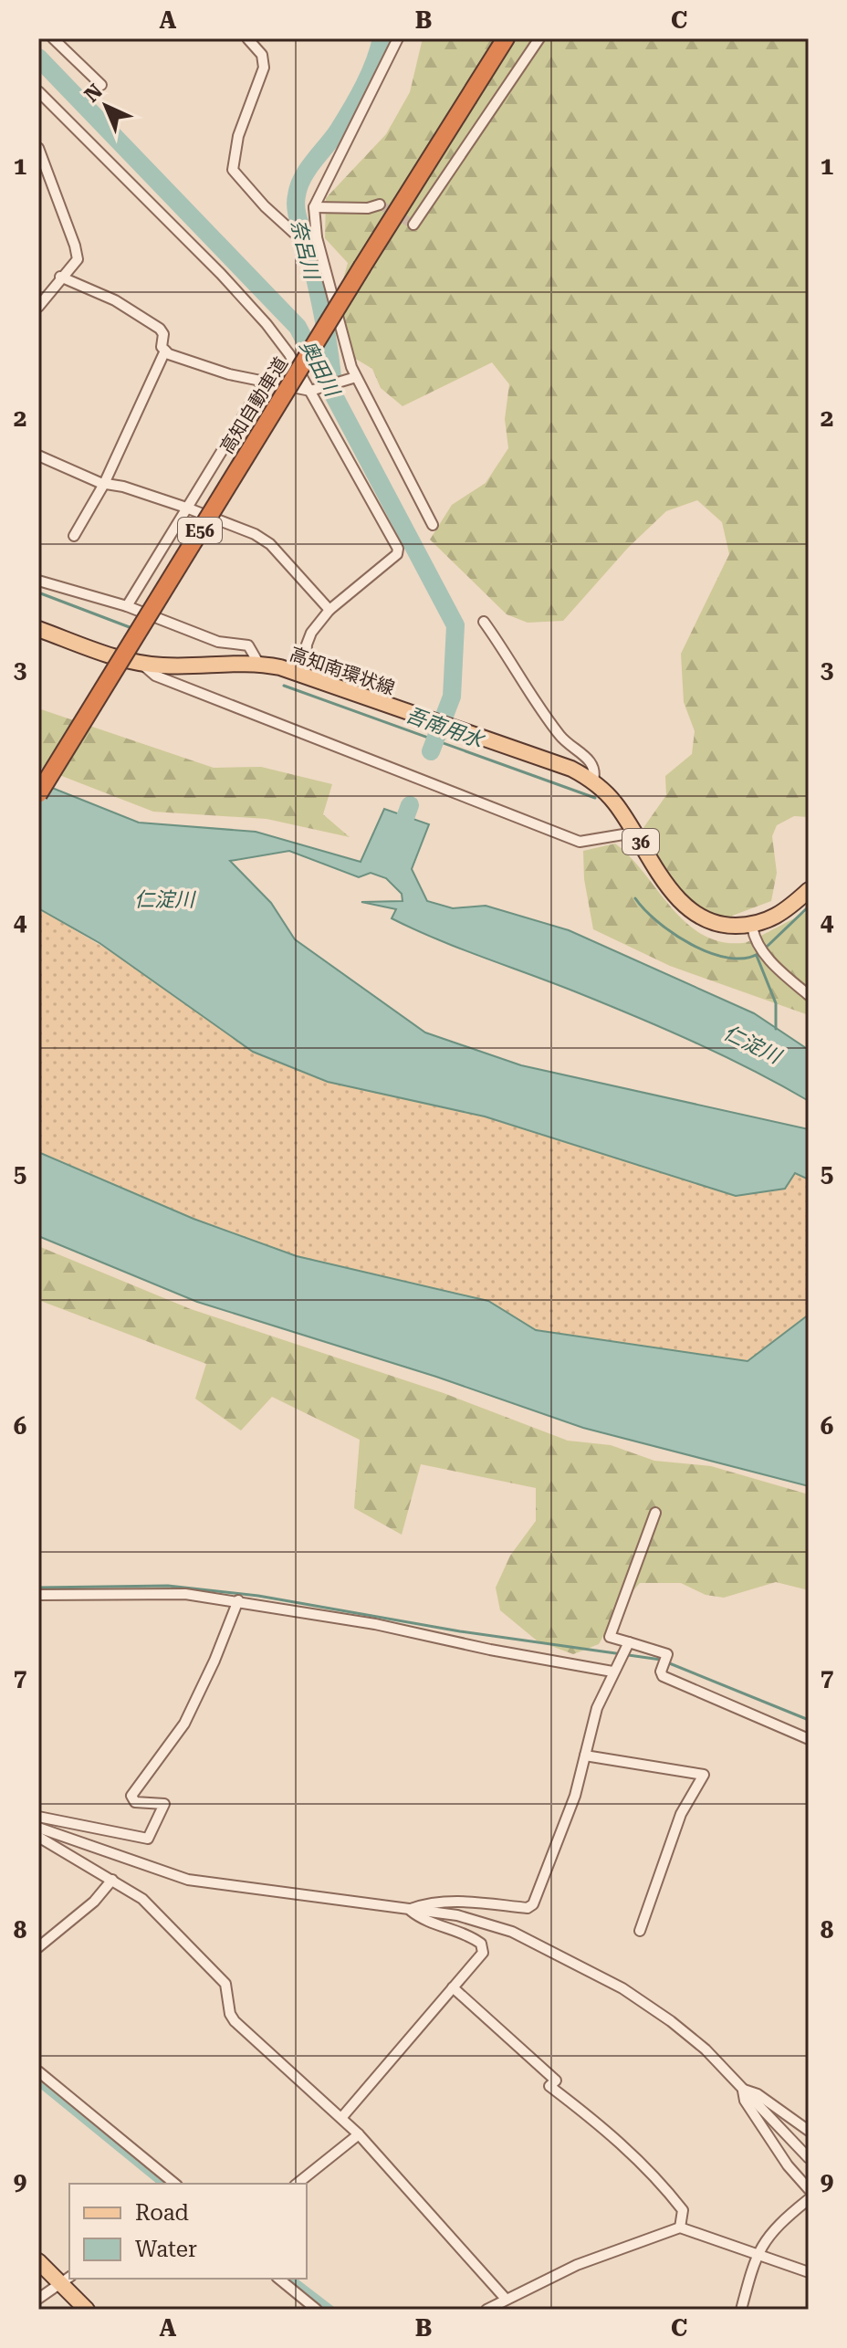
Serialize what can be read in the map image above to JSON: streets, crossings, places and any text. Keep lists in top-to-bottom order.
{
  "streets": {
    "highway": ["高知自動車道", "E56"],
    "main road": ["高知南環状線", "36"]
  },
  "water": [
    "奈呂川",
    "奥田川",
    "吾南用水",
    "仁淀川"
  ],
  "legend": ["Road", "Water"],
  "north": "top left",
  "grid": {
    "columns": ["A", "B", "C"],
    "rows": [
      "1",
      "2",
      "3",
      "4",
      "5",
      "6",
      "7",
      "8",
      "9"
    ]
  }
}
